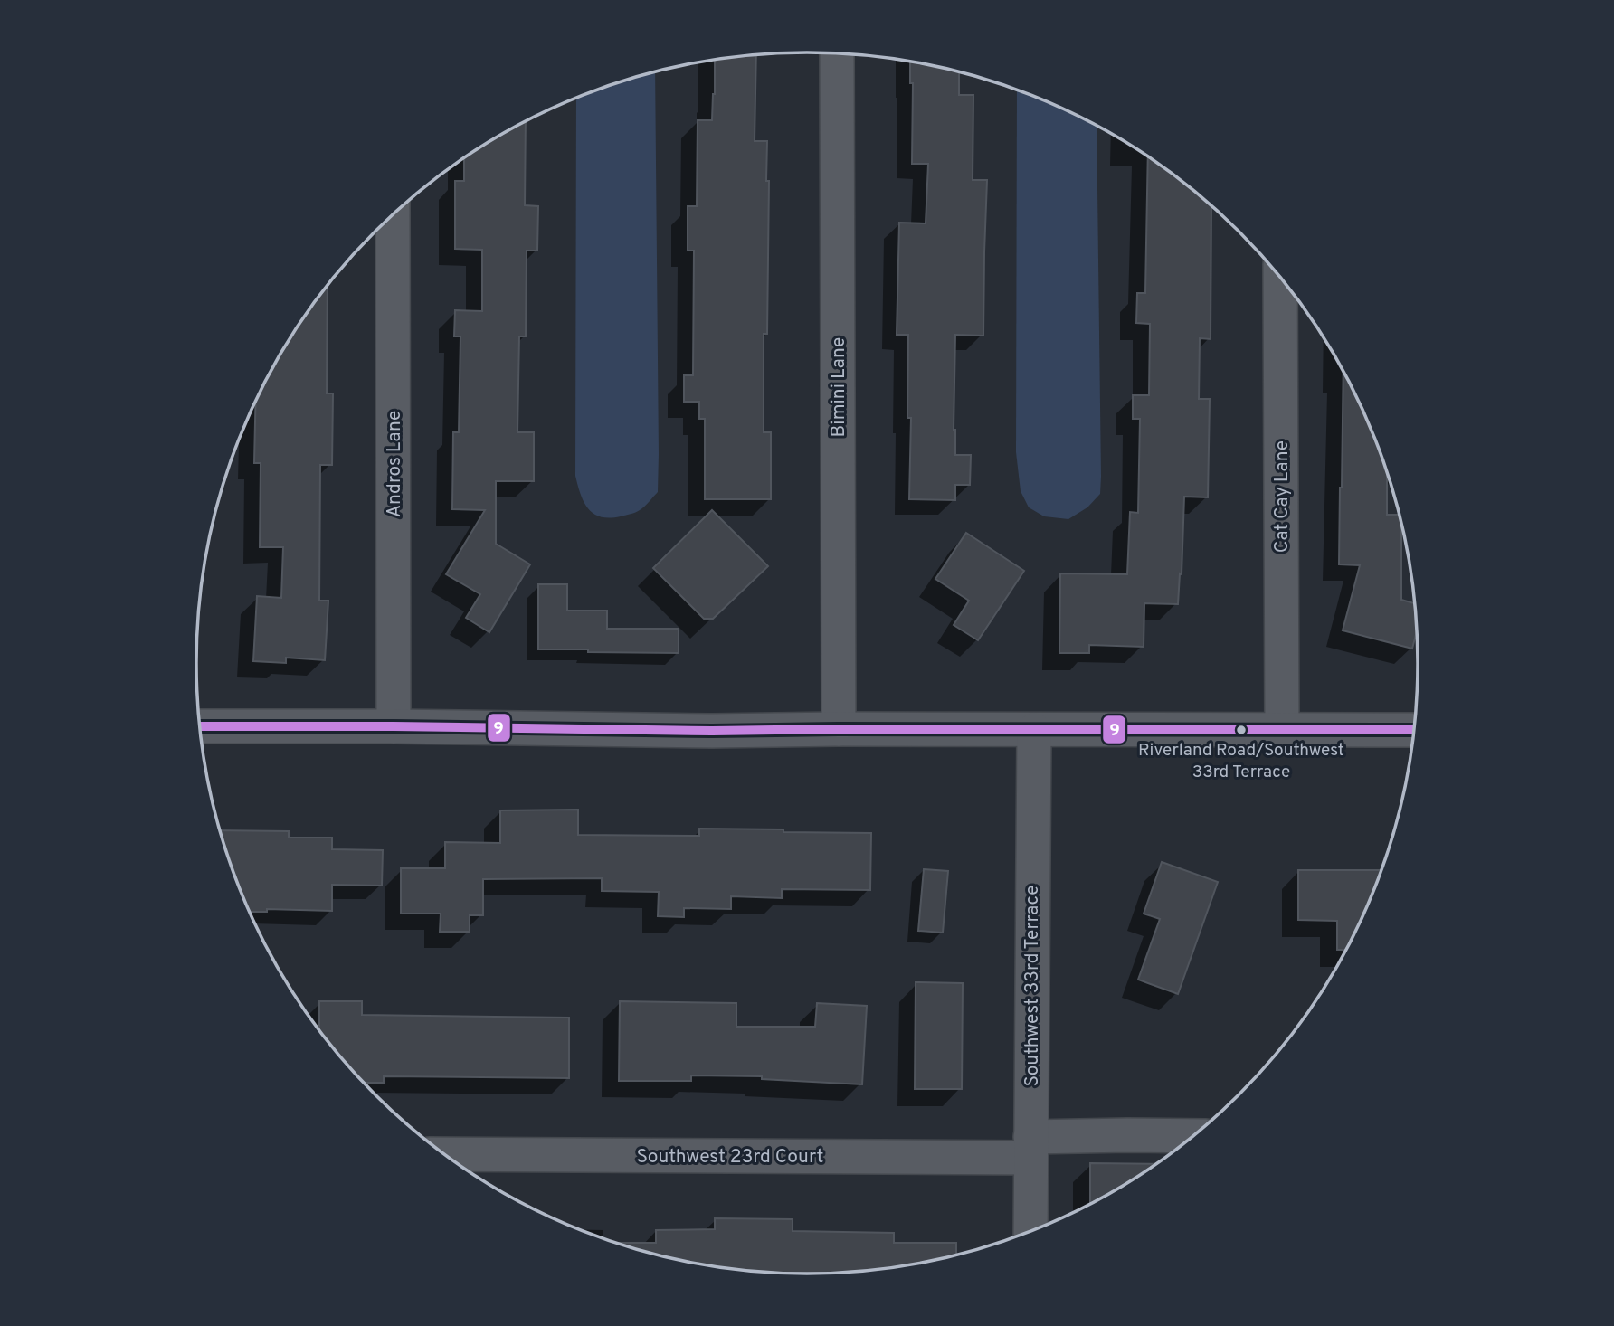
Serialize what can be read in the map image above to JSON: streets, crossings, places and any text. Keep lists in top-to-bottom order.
{
  "streets": {
    "street": [
      "Bimini Lane",
      "Andros Lane",
      "Cat Cay Lane",
      "Southwest 33rd Terrace",
      "Southwest 23rd Court"
    ]
  },
  "crossings": [
    ["Southwest 33rd Terrace", "Southwest 23rd Court"]
  ],
  "places": ["Riverland Road/Southwest 33rd Terrace"],
  "lines": ["transit line 9"]
}
